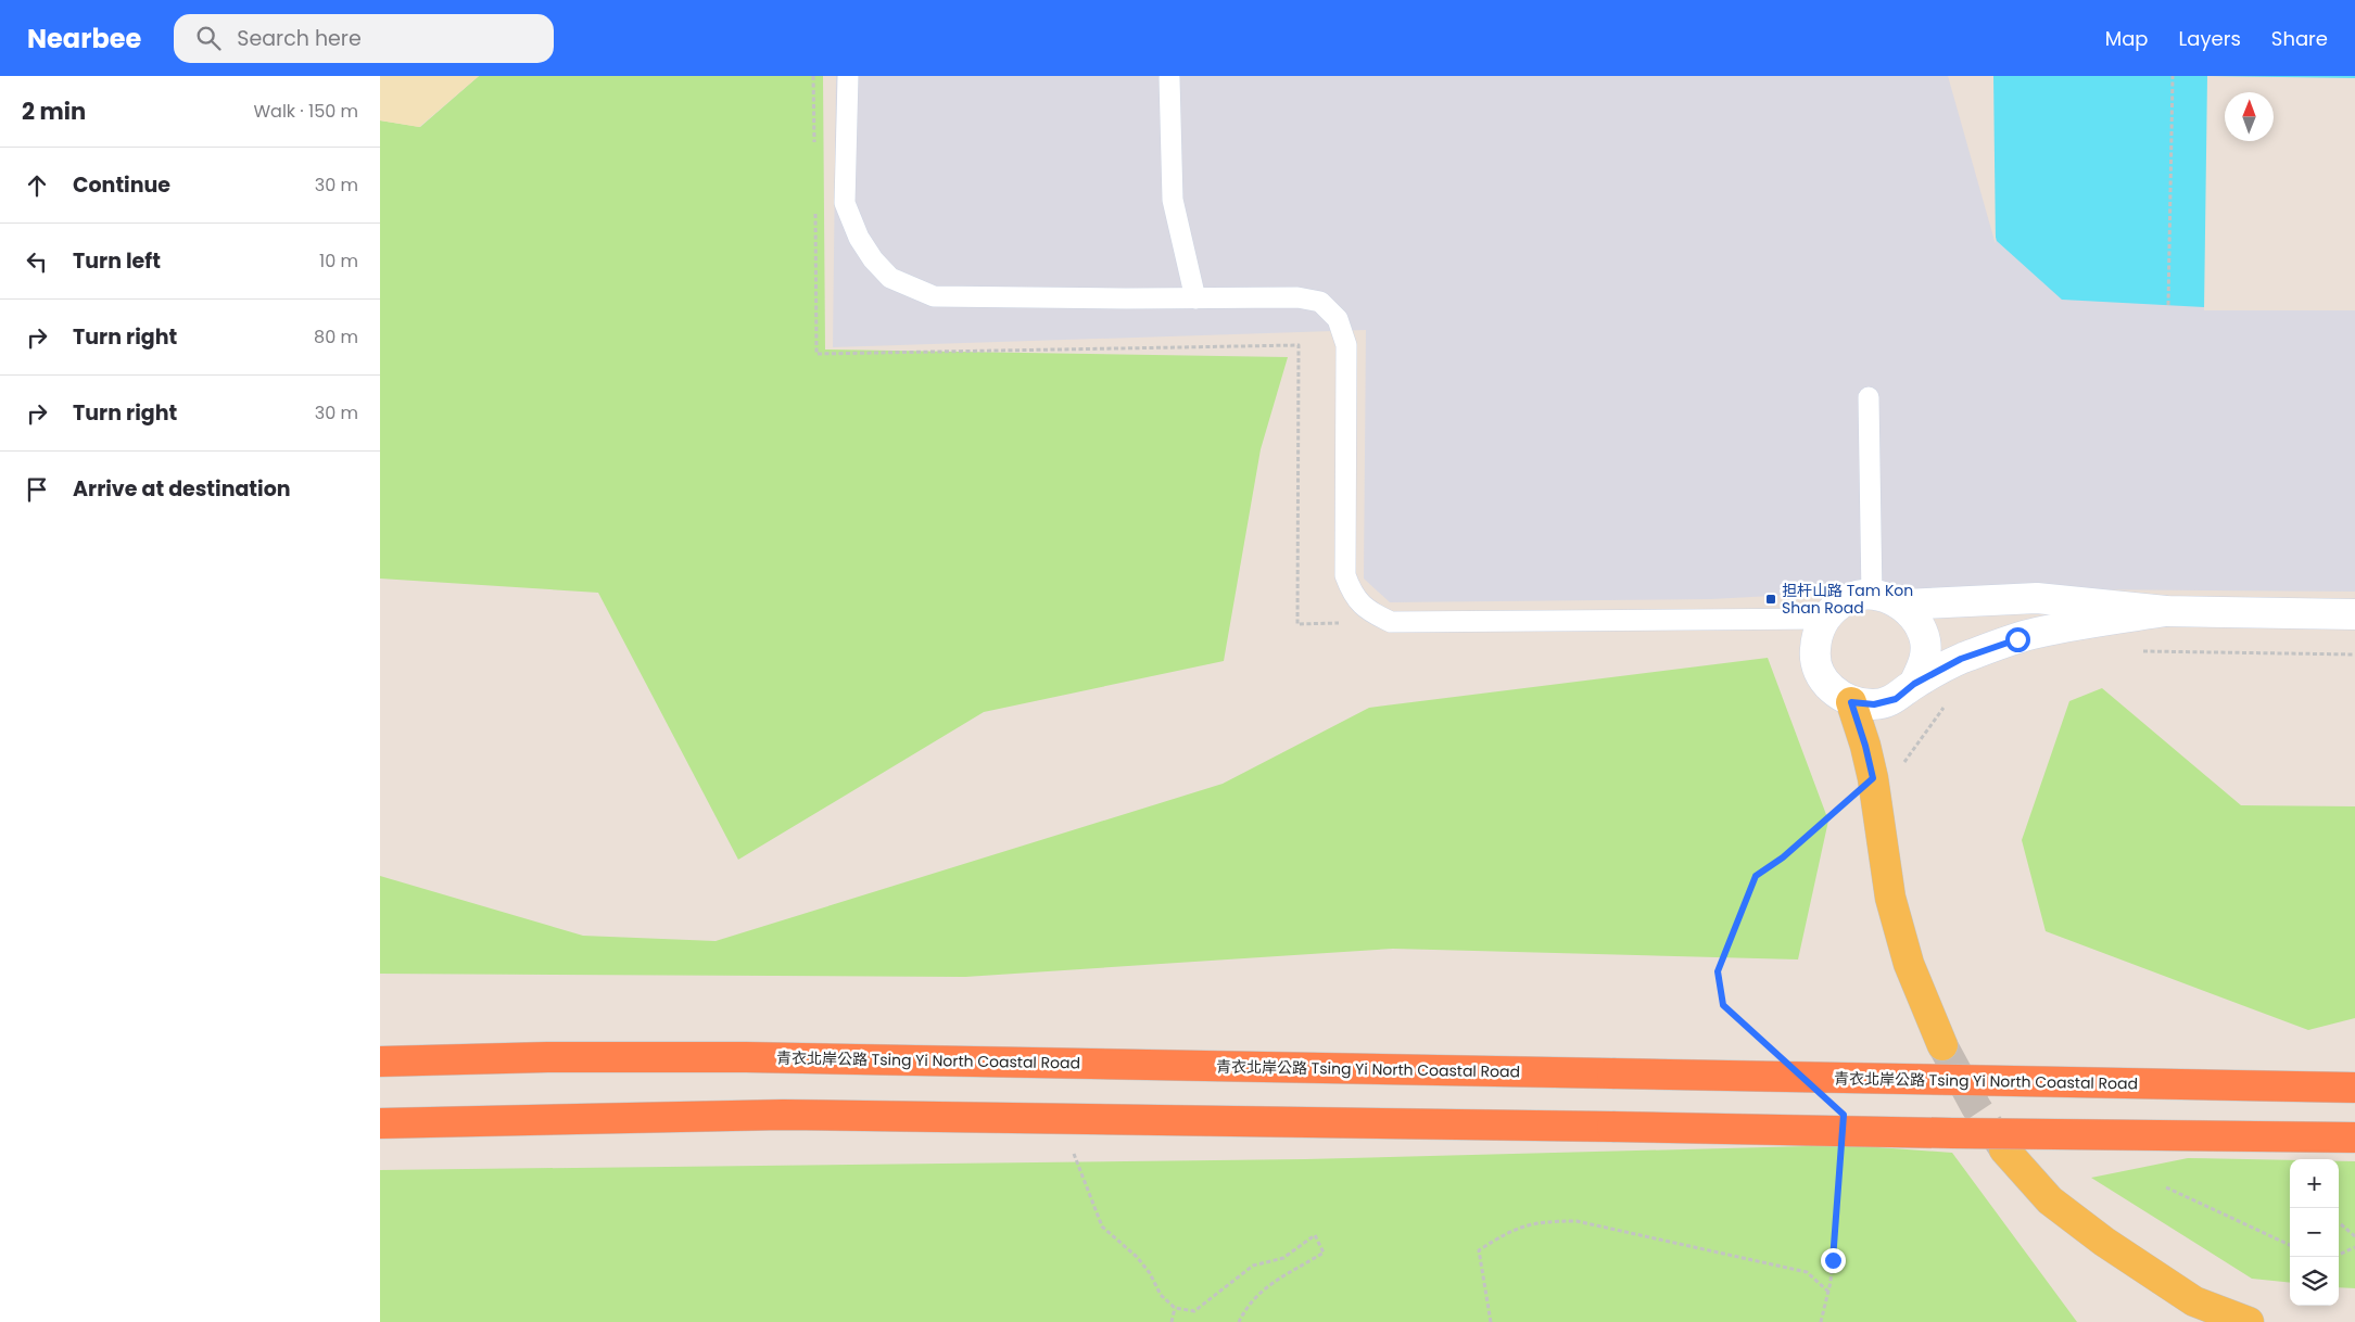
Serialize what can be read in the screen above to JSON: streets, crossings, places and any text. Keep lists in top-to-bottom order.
{
  "streets": {
    "highway": ["青衣北岸公路 Tsing Yi North Coastal Road"]
  },
  "places": {
    "transit": ["担杆山路 Tam Kon Shan Road"]
  },
  "north": "top",
  "page": {
    "header": "Nearbee",
    "search": "Search here",
    "nav": ["Map", "Layers", "Share"],
    "heading": ["2 min", "Walk · 150 m"],
    "list": [
      ["Continue", "30 m"],
      ["Turn left", "10 m"],
      ["Turn right", "80 m"],
      ["Turn right", "30 m"],
      "Arrive at destination"
    ],
    "map_buttons": ["+", "−"]
  }
}
